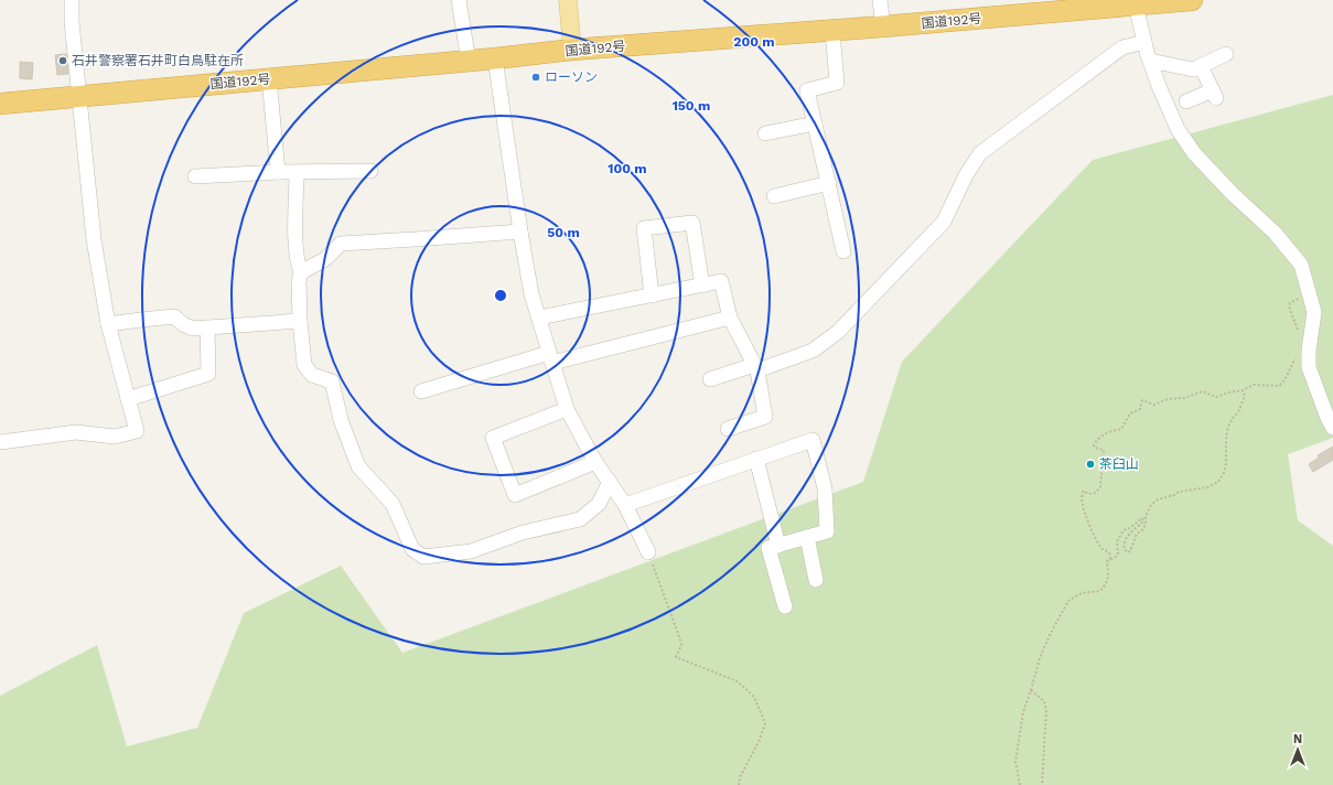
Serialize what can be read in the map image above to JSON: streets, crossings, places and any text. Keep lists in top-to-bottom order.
{
  "streets": {
    "highway": ["国道192号"]
  },
  "places": ["石井警察署石井町白鳥駐在所", "ローソン", "茶臼山"],
  "north": "top",
  "rings": [
    "200 m",
    "150 m",
    "100 m",
    "50 m"
  ]
}
